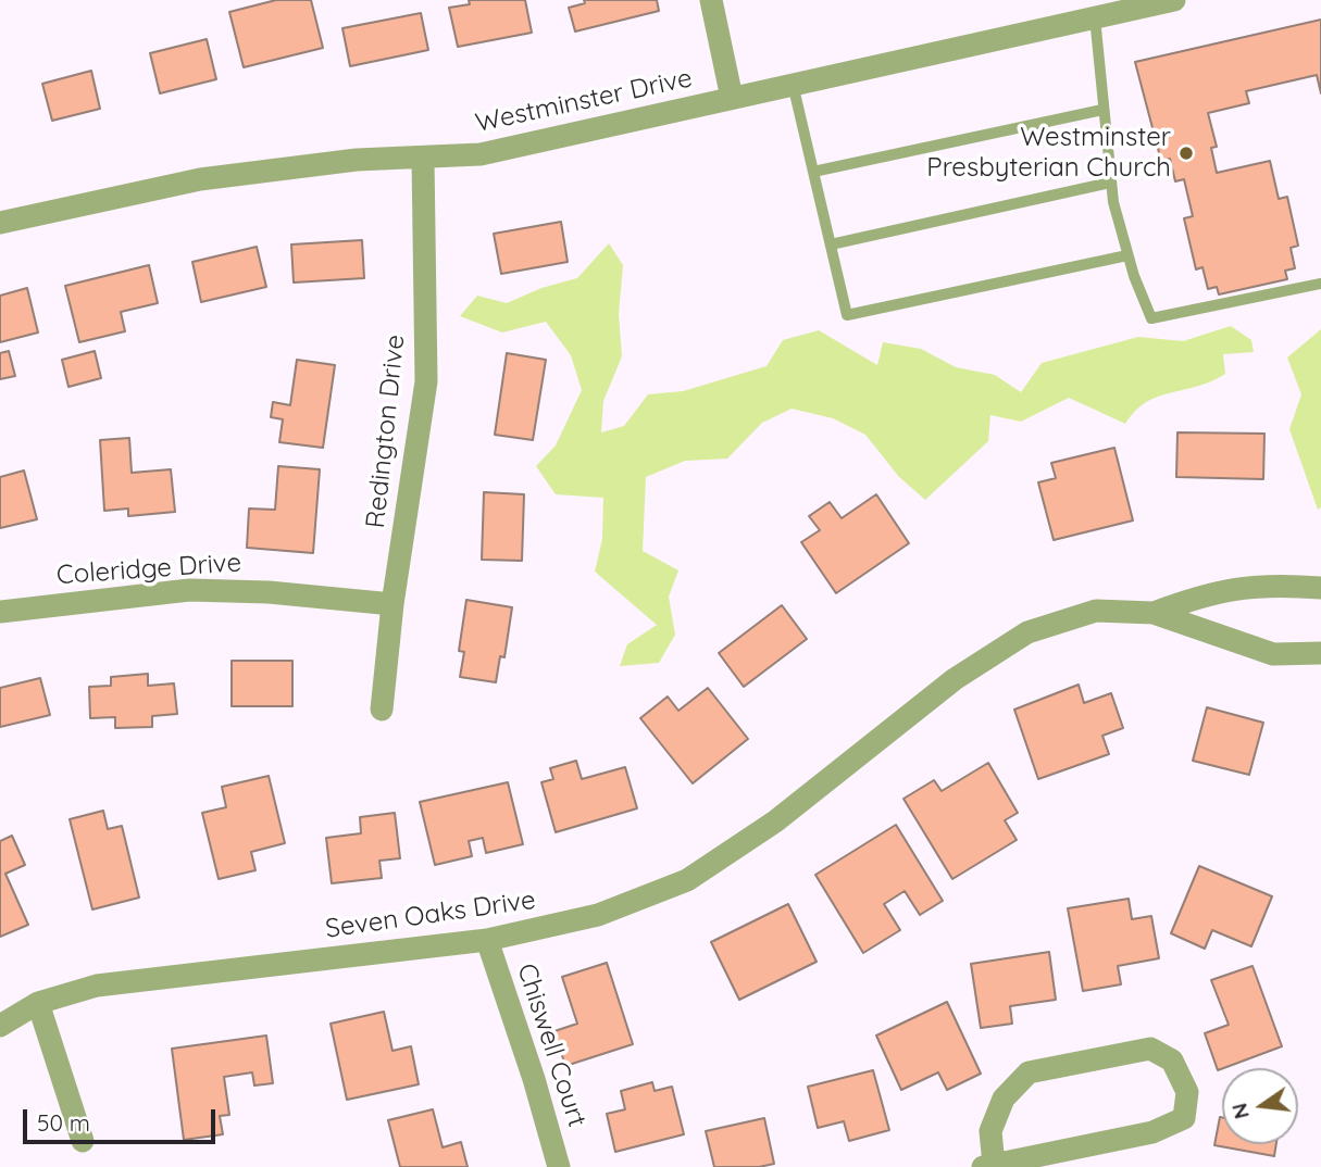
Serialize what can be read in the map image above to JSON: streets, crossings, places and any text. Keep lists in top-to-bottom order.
{
  "streets": {
    "street": [
      "Westminster Drive",
      "Redington Drive",
      "Coleridge Drive",
      "Seven Oaks Drive",
      "Chiswell Court"
    ]
  },
  "crossings": [
    ["Westminster Drive", "Redington Drive"],
    ["Redington Drive", "Coleridge Drive"],
    ["Seven Oaks Drive", "Chiswell Court"]
  ],
  "places": ["Westminster Presbyterian Church"],
  "scale_bar": "50 m",
  "north": "left"
}
